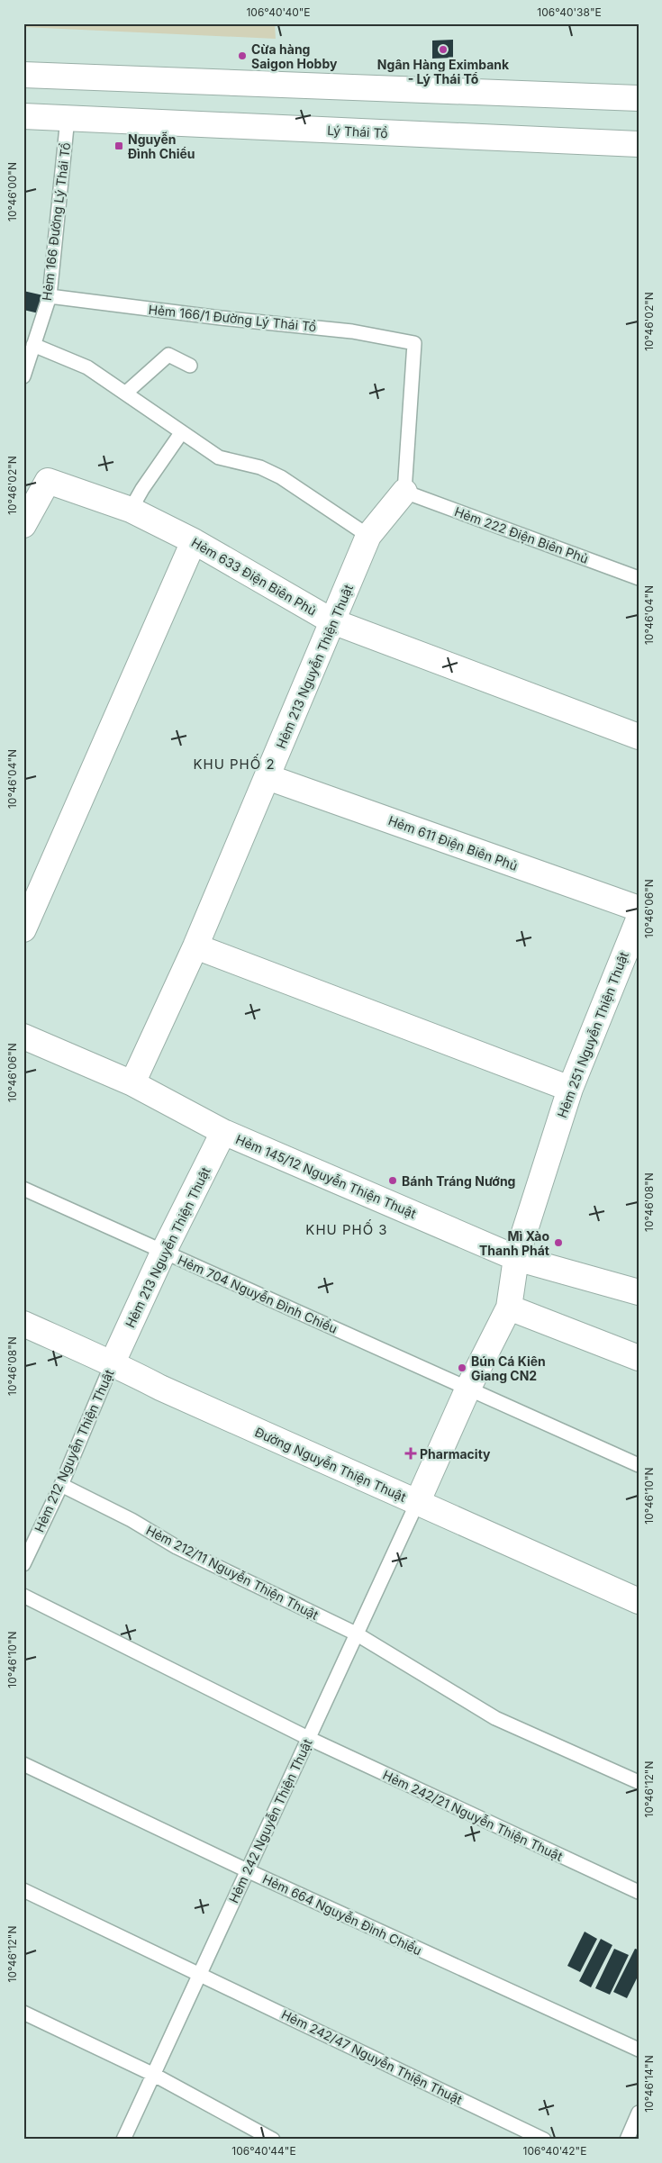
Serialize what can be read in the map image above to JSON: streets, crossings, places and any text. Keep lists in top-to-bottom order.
{
  "streets": {
    "street": [
      "Lý Thái Tổ",
      "Hẻm 633 Ðiện Biên Phủ",
      "Hẻm 213 Nguyễn Thiện Thuật",
      "Hẻm 611 Ðiện Biên Phủ",
      "Hẻm 251 Nguyễn Thiện Thuật",
      "Hẻm 145/12 Nguyễn Thiện Thuật",
      "Đường Nguyễn Thiện Thuật"
    ],
    "lane": [
      "Hẻm 166 Đường Lý Thái Tổ",
      "Hẻm 166/1 Đường Lý Thái Tổ",
      "Hẻm 222 Ðiện Biên Phủ",
      "Hẻm 704 Nguyễn Đình Chiểu",
      "Hẻm 212 Nguyễn Thiện Thuật",
      "Hẻm 212/11 Nguyễn Thiện Thuật",
      "Hẻm 242/21 Nguyễn Thiện Thuật",
      "Hẻm 242 Nguyễn Thiện Thuật",
      "Hẻm 664 Nguyễn Ðình Chiểu",
      "Hẻm 242/47 Nguyễn Thiện Thuật"
    ]
  },
  "crossings": [
    ["Lý Thái Tổ", "Hẻm 166 Đường Lý Thái Tổ"],
    ["Hẻm 166 Đường Lý Thái Tổ", "Hẻm 166/1 Đường Lý Thái Tổ"],
    ["Hẻm 166/1 Đường Lý Thái Tổ", "Hẻm 222 Ðiện Biên Phủ"],
    ["Hẻm 166/1 Đường Lý Thái Tổ", "Hẻm 213 Nguyễn Thiện Thuật"],
    ["Hẻm 222 Ðiện Biên Phủ", "Hẻm 213 Nguyễn Thiện Thuật"],
    ["Hẻm 633 Ðiện Biên Phủ", "Hẻm 213 Nguyễn Thiện Thuật"],
    ["Hẻm 213 Nguyễn Thiện Thuật", "Hẻm 611 Ðiện Biên Phủ"],
    ["Hẻm 213 Nguyễn Thiện Thuật", "Hẻm 145/12 Nguyễn Thiện Thuật"],
    ["Hẻm 213 Nguyễn Thiện Thuật", "Hẻm 704 Nguyễn Đình Chiểu"],
    ["Hẻm 213 Nguyễn Thiện Thuật", "Hẻm 212 Nguyễn Thiện Thuật"],
    ["Hẻm 213 Nguyễn Thiện Thuật", "Đường Nguyễn Thiện Thuật"],
    ["Hẻm 251 Nguyễn Thiện Thuật", "Hẻm 145/12 Nguyễn Thiện Thuật"],
    ["Hẻm 251 Nguyễn Thiện Thuật", "Hẻm 704 Nguyễn Đình Chiểu"],
    ["Hẻm 251 Nguyễn Thiện Thuật", "Đường Nguyễn Thiện Thuật"],
    ["Hẻm 251 Nguyễn Thiện Thuật", "Hẻm 242 Nguyễn Thiện Thuật"],
    ["Hẻm 212 Nguyễn Thiện Thuật", "Đường Nguyễn Thiện Thuật"],
    ["Hẻm 212 Nguyễn Thiện Thuật", "Hẻm 212/11 Nguyễn Thiện Thuật"],
    ["Đường Nguyễn Thiện Thuật", "Hẻm 242 Nguyễn Thiện Thuật"],
    ["Hẻm 212/11 Nguyễn Thiện Thuật", "Hẻm 242 Nguyễn Thiện Thuật"],
    ["Hẻm 242/21 Nguyễn Thiện Thuật", "Hẻm 242 Nguyễn Thiện Thuật"],
    ["Hẻm 242 Nguyễn Thiện Thuật", "Hẻm 664 Nguyễn Ðình Chiểu"],
    ["Hẻm 242 Nguyễn Thiện Thuật", "Hẻm 242/47 Nguyễn Thiện Thuật"]
  ],
  "districts": ["KHU PHỐ 2", "KHU PHỐ 3"],
  "places": {
    "other": [
      "Ngân Hàng Eximbank - Lý Thái Tổ",
      "Cừa hàng Saigon Hobby",
      "Bánh Tráng Nướng",
      "Mì Xào Thanh Phát",
      "Bún Cá Kiên Giang CN2"
    ],
    "transit": ["Nguyễn Đình Chiểu"],
    "health": ["Pharmacity"]
  },
  "coordinates": [
    "106°40'40\"E",
    "106°40'38\"E",
    "10°46'00\"N",
    "10°46'02\"N",
    "10°46'04\"N",
    "10°46'06\"N",
    "10°46'08\"N",
    "10°46'10\"N",
    "10°46'12\"N",
    "10°46'14\"N",
    "106°40'44\"E",
    "106°40'42\"E"
  ]
}
